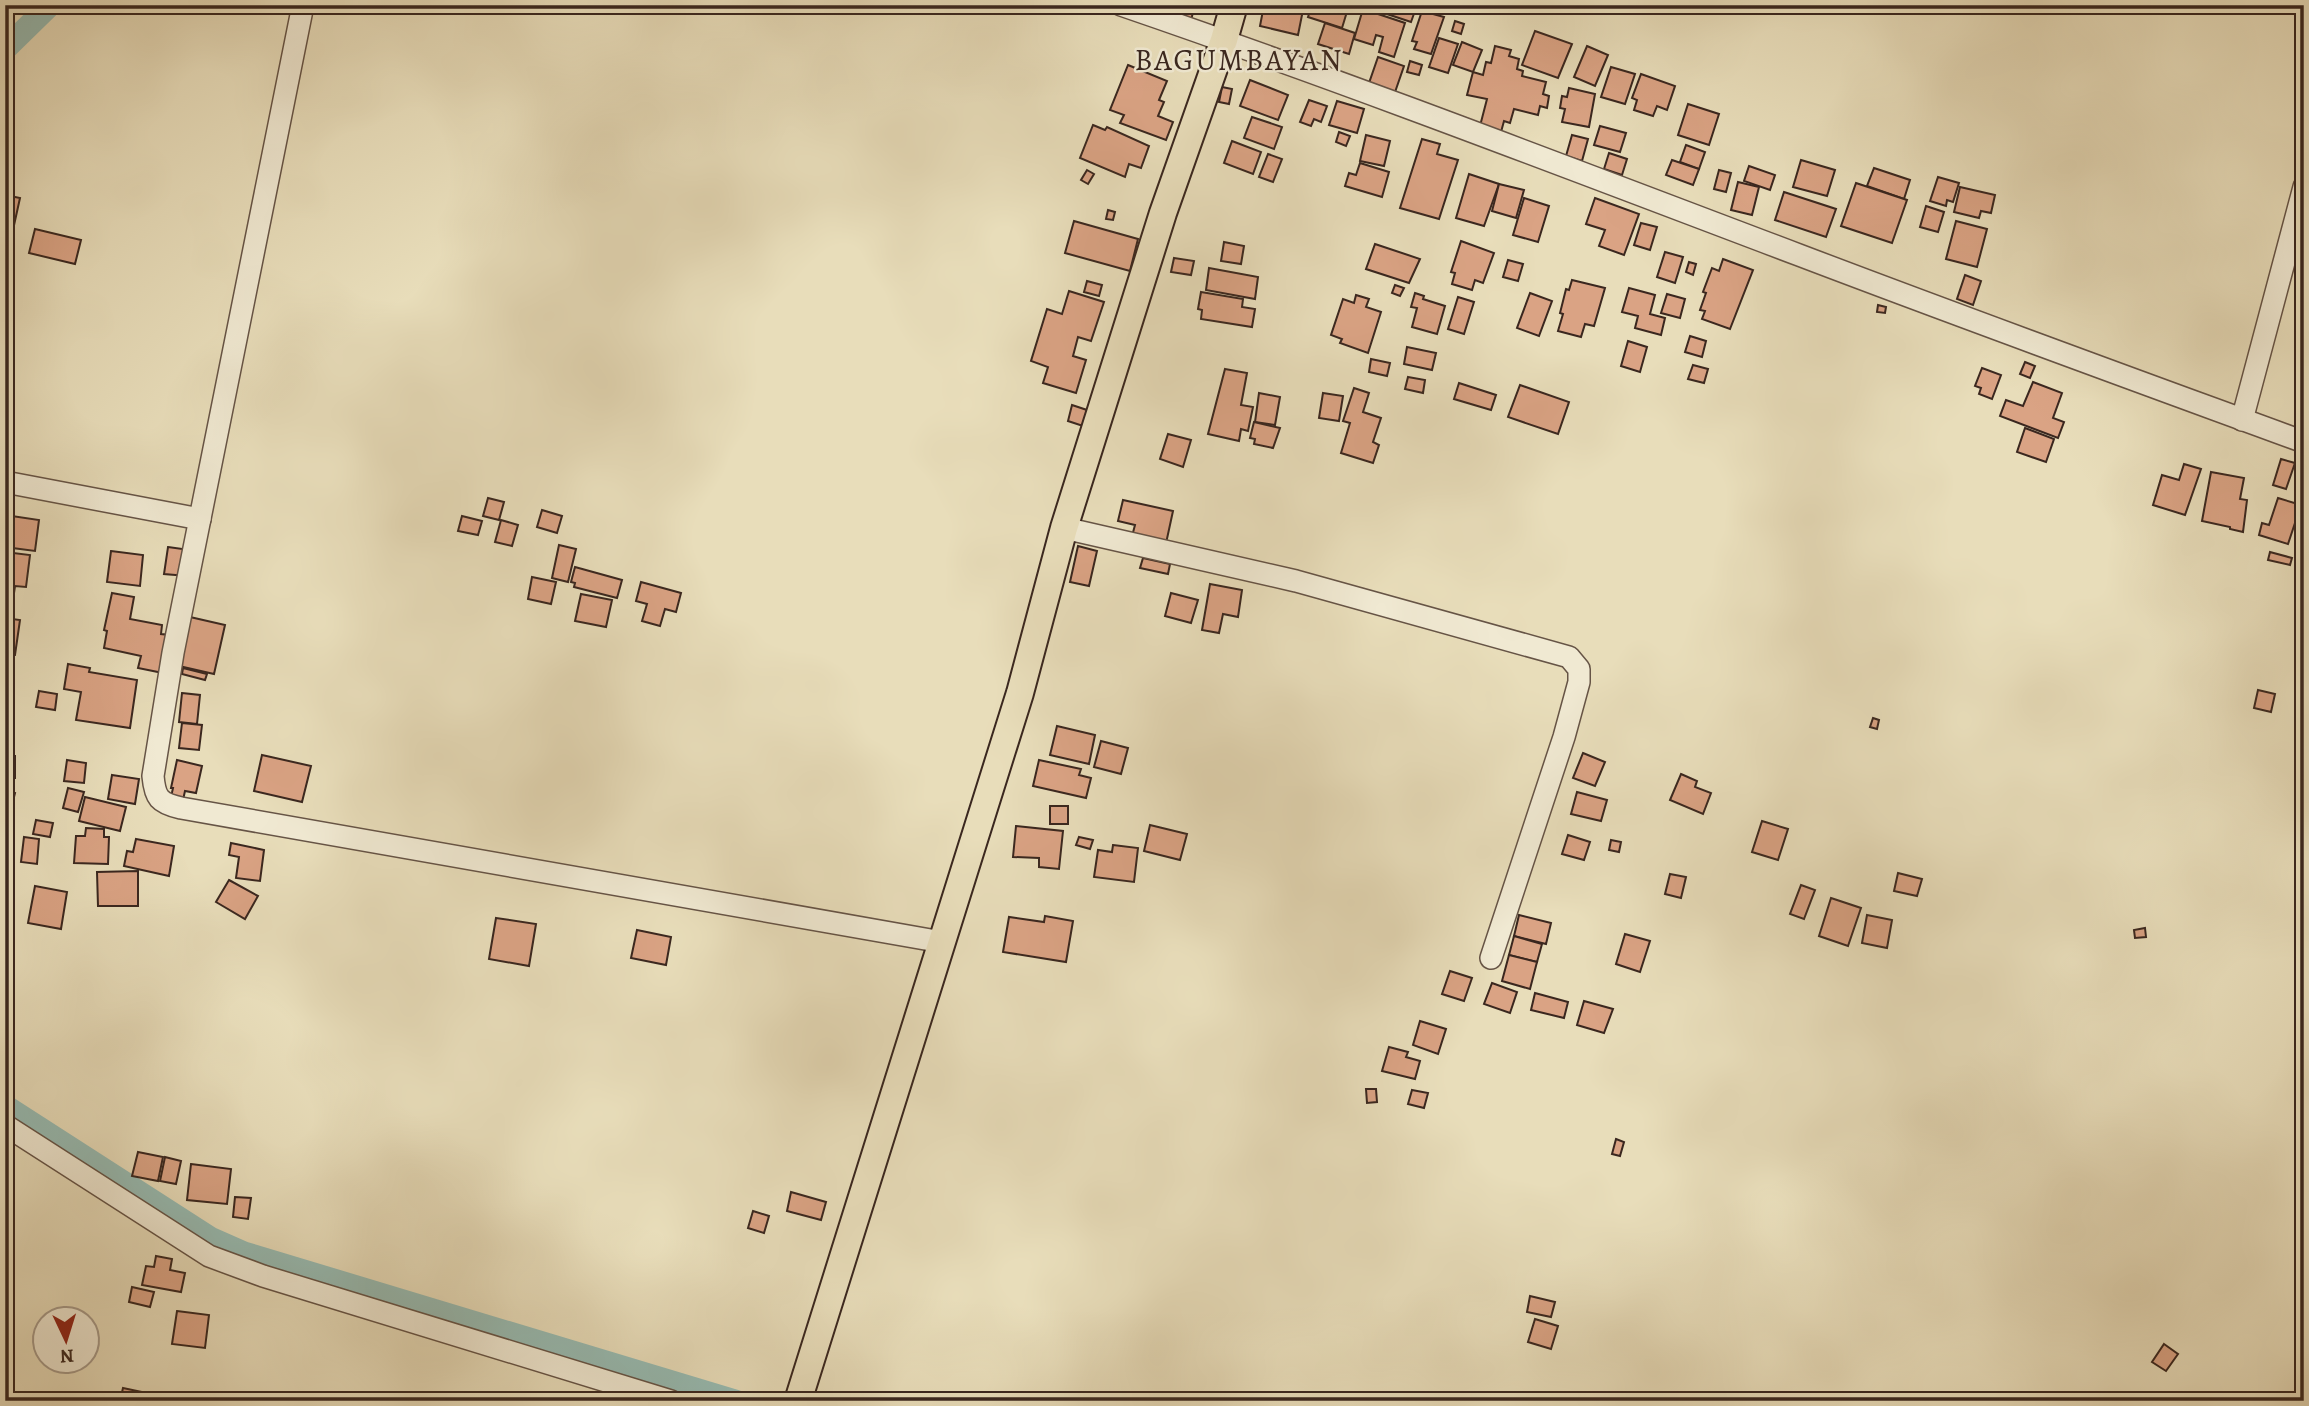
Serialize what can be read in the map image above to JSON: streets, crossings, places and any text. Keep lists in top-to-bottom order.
{
  "districts": ["BAGUMBAYAN"],
  "north": "bottom"
}
